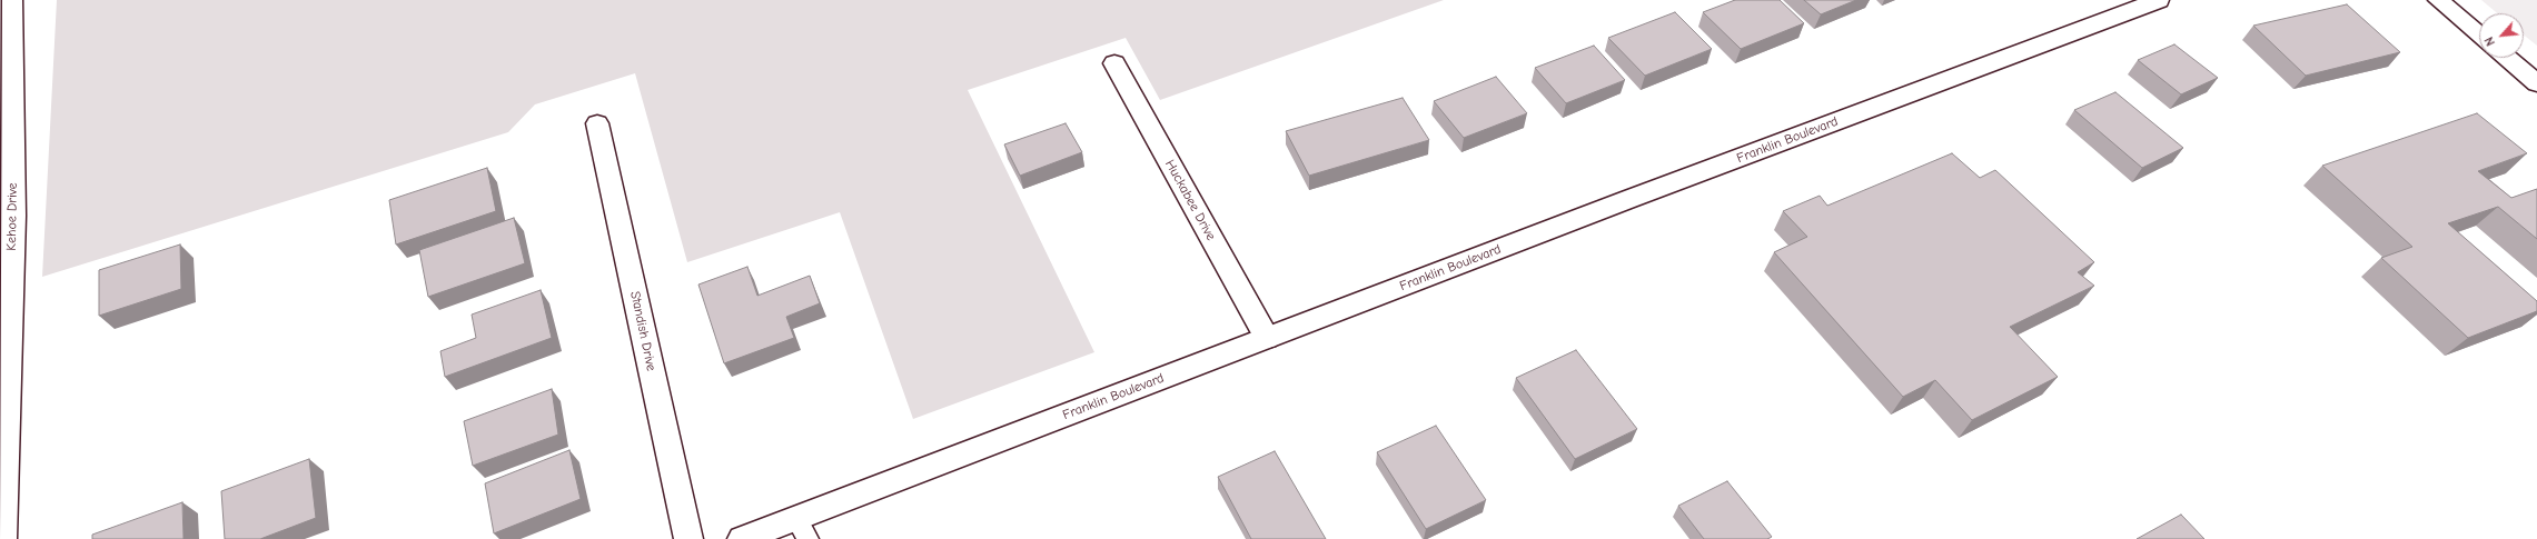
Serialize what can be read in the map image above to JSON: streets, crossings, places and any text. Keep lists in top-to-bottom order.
{
  "streets": {
    "street": [
      "Franklin Boulevard",
      "Huckabee Drive",
      "Kehoe Drive",
      "Standish Drive"
    ]
  },
  "crossings": [
    ["Franklin Boulevard", "Huckabee Drive"]
  ],
  "north": "bottom left"
}
